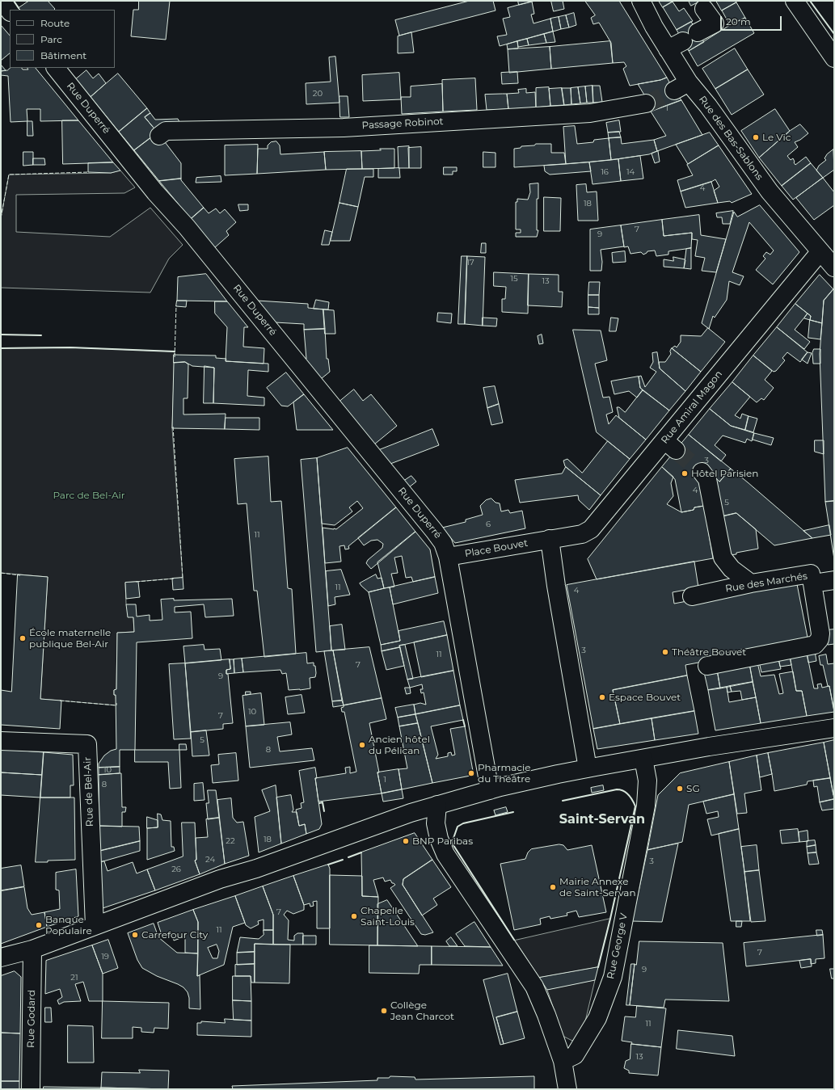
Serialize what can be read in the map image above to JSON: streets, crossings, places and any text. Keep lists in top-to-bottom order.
{
  "streets": {
    "street": [
      "Rue Duperré",
      "Passage Robinot",
      "Rue des Bas-Sablons",
      "Rue Amiral Magon",
      "Place Bouvet",
      "Rue des Marchés",
      "Rue de Bel-Air",
      "Rue George V",
      "Rue Godard"
    ]
  },
  "crossings": [
    ["Rue Duperré", "Place Bouvet"],
    ["Rue des Bas-Sablons", "Rue Amiral Magon"],
    ["Rue Amiral Magon", "Place Bouvet"]
  ],
  "districts": ["Saint-Servan"],
  "parks": ["Parc de Bel-Air"],
  "places": [
    "Le Vic",
    "Hôtel Parisien",
    "École maternelle publique Bel-Air",
    "Théâtre Bouvet",
    "Espace Bouvet",
    "Ancien hôtel du Pélican",
    "Pharmacie du Théâtre",
    "SG",
    "BNP Paribas",
    "Mairie Annexe de Saint-Servan",
    "Chapelle Saint-Louis",
    "Banque Populaire",
    "Carrefour City",
    "Collège Jean Charcot"
  ],
  "house_numbers": [
    "20",
    "1",
    "16",
    "14",
    "4",
    "18",
    "7",
    "9",
    "17",
    "15",
    "13",
    "3",
    "4",
    "5",
    "6",
    "11",
    "11",
    "4",
    "3",
    "11",
    "7",
    "9",
    "10",
    "7",
    "5",
    "8",
    "10",
    "1",
    "8",
    "18",
    "22",
    "24",
    "3",
    "26",
    "7",
    "11",
    "7",
    "19",
    "9",
    "21",
    "11",
    "13"
  ],
  "legend": ["Route", "Parc", "Bâtiment"],
  "scale_bar": "20 m"
}
